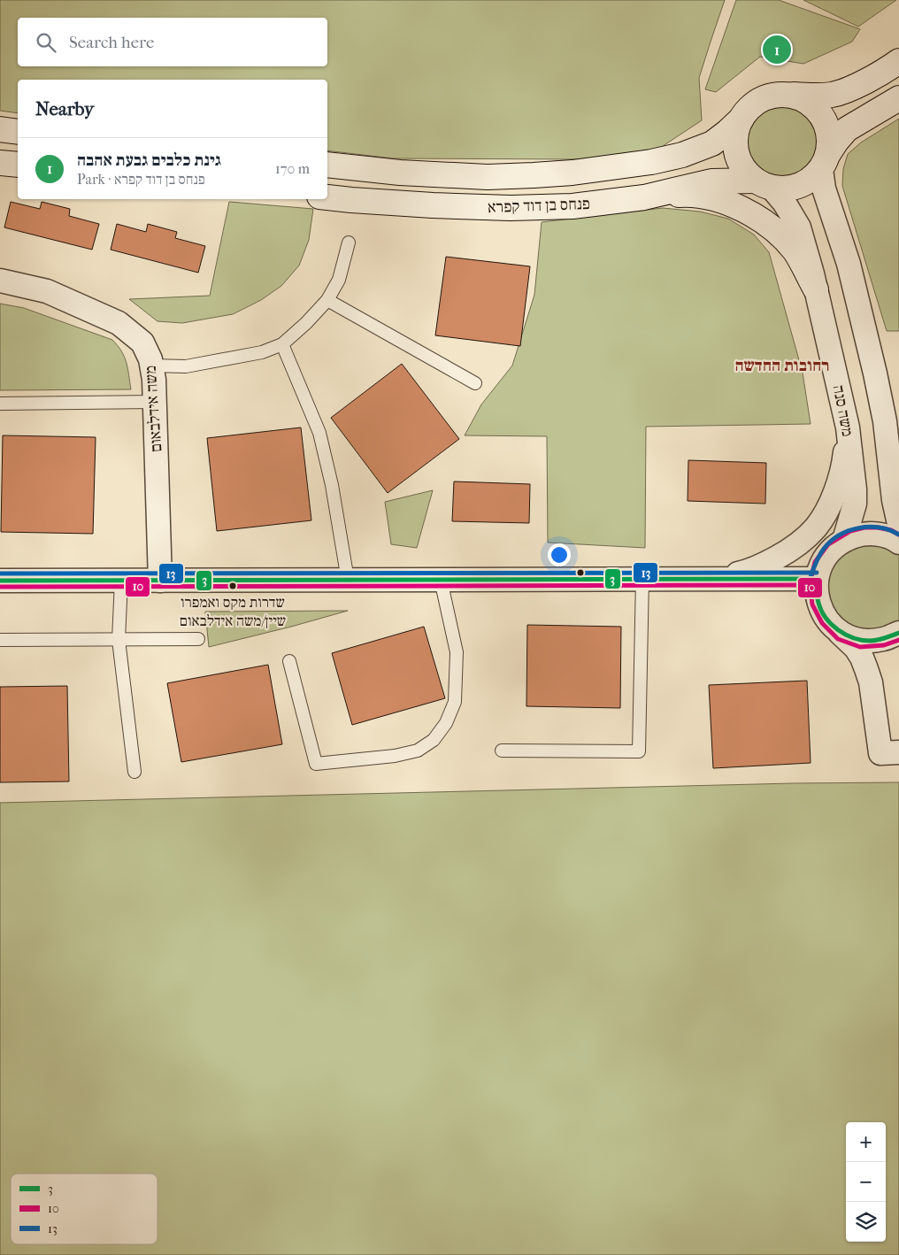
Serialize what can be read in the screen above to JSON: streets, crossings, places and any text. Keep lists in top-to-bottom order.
{
  "streets": {
    "main road": ["פנחס בן דוד קפרא"],
    "street": ["משה אידלבאום", "משה סנה"]
  },
  "crossings": [
    ["פנחס בן דוד קפרא", "משה סנה"]
  ],
  "districts": ["רחובות החדשה"],
  "places": ["שדרות מקס ואמפרו שיין/משה אידלבאום"],
  "lines": ["transit line 13", "transit line 10", "transit line 3"],
  "legend": ["3", "10", "13"],
  "page": {
    "search": "Search here",
    "pins": "1",
    "heading": "Nearby",
    "list": [
      {
        "mark": "1",
        "name": "גינת כלבים גבעת אהבה",
        "note": "Park · פנחס בן דוד קפרא",
        "value": "170 m"
      }
    ],
    "map_buttons": ["+", "−"]
  }
}
